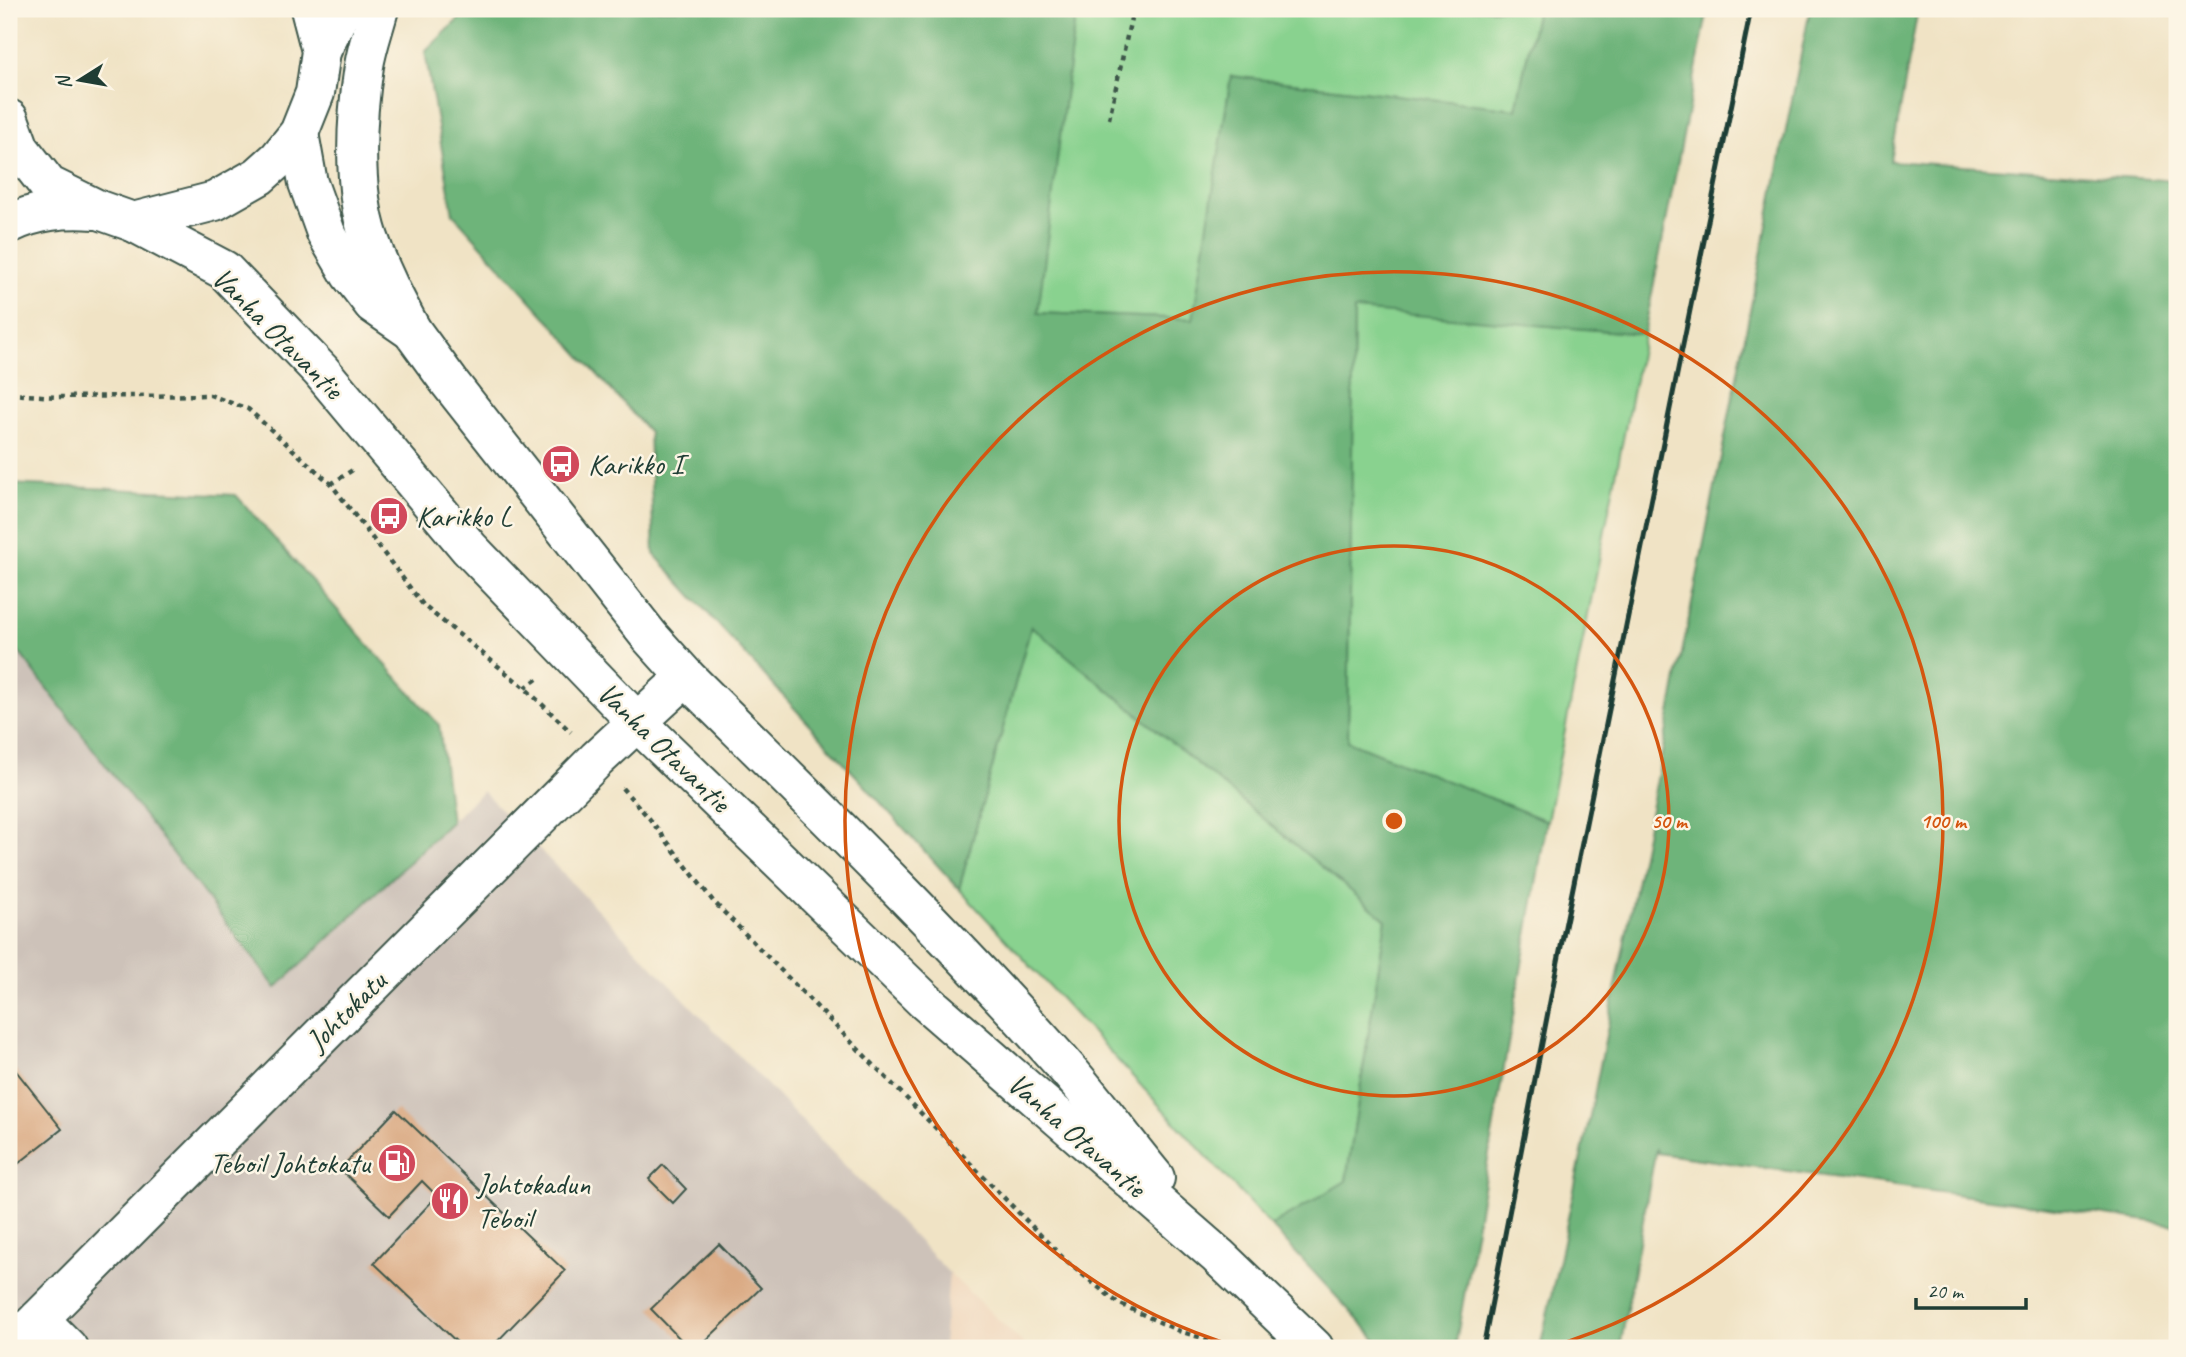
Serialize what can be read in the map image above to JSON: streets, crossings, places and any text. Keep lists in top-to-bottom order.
{
  "streets": {
    "main road": ["Vanha Otavantie", "Johtokatu"]
  },
  "crossings": [
    ["Vanha Otavantie", "Johtokatu"]
  ],
  "places": {
    "bus stop": ["Karikko I", "Karikko L"],
    "fuel station": ["Teboil Johtokatu"],
    "restaurant": ["Johtokadun Teboil"]
  },
  "scale_bar": "20 m",
  "north": "left",
  "rings": ["50 m", "100 m"]
}
